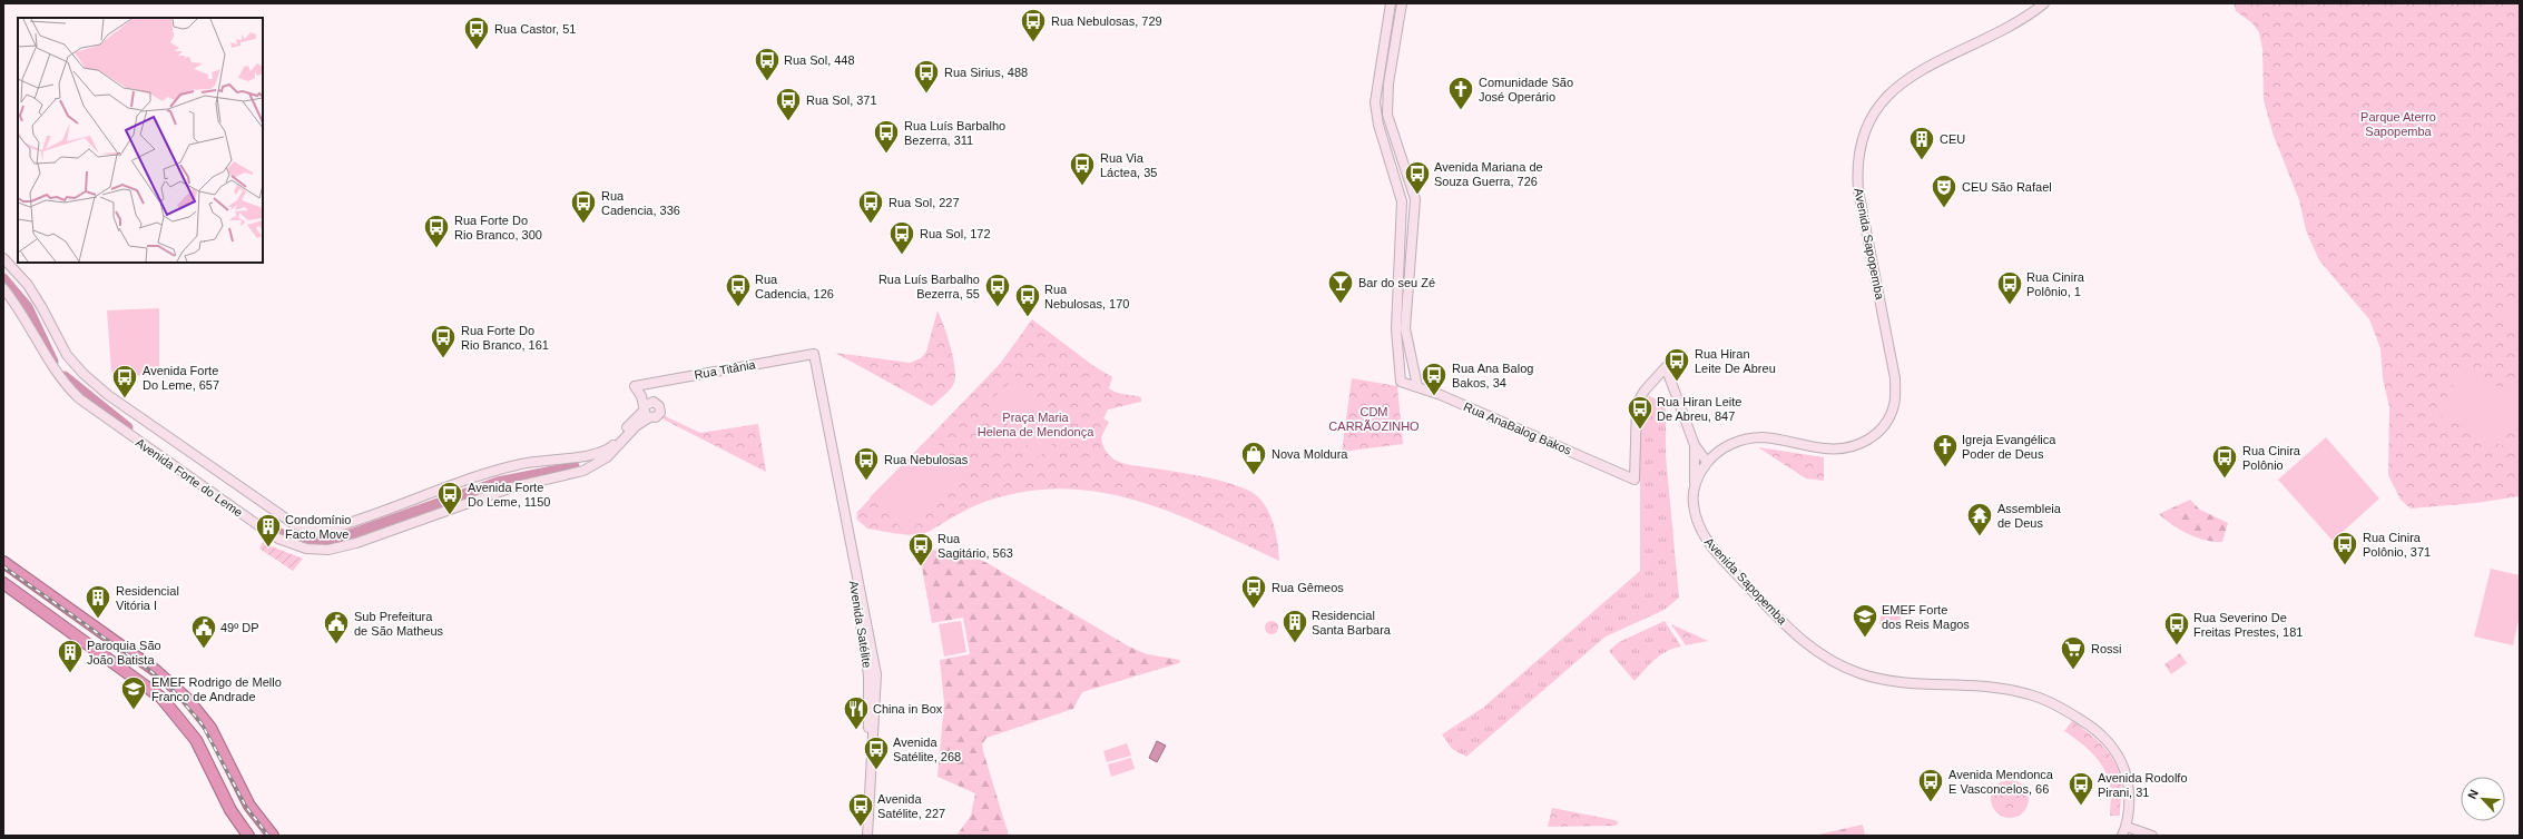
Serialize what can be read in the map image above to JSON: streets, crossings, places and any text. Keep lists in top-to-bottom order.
{
  "streets": {
    "main road": [
      "Avenida Sapopemba",
      "Rua Titânia",
      "Rua AnaBalog Bakos",
      "Avenida Forte do Leme",
      "Avenida Satélite"
    ]
  },
  "crossings": [
    ["Rua Titânia", "Avenida Forte do Leme"],
    ["Rua Titânia", "Avenida Satélite"]
  ],
  "parks": ["Parque Aterro Sapopemba", "CDM CARRÃOZINHO", "Praça Maria Helena de Mendonça"],
  "places": {
    "bus stop": [
      "Rua Nebulosas, 729",
      "Rua Castor, 51",
      "Rua Sol, 448",
      "Rua Sirius, 488",
      "Rua Sol, 371",
      "Rua Luís Barbalho Bezerra, 311",
      "Rua Via Láctea, 35",
      "Avenida Mariana de Souza Guerra, 726",
      "Rua Cadencia, 336",
      "Rua Sol, 227",
      "Rua Forte Do Rio Branco, 300",
      "Rua Sol, 172",
      "Rua Cinira Polônio, 1",
      "Rua Cadencia, 126",
      "Rua Luís Barbalho Bezerra, 55",
      "Rua Nebulosas, 170",
      "Rua Forte Do Rio Branco, 161",
      "Rua Hiran Leite De Abreu",
      "Rua Ana Balog Bakos, 34",
      "Avenida Forte Do Leme, 657",
      "Rua Hiran Leite De Abreu, 847",
      "Rua Cinira Polônio",
      "Rua Nebulosas",
      "Avenida Forte Do Leme, 1150",
      "Rua Cinira Polônio, 371",
      "Rua Sagitário, 563",
      "Rua Gêmeos",
      "Rua Severino De Freitas Prestes, 181",
      "Avenida Satélite, 268",
      "Avenida Mendonca E Vasconcelos, 66",
      "Avenida Rodolfo Pirani, 31",
      "Avenida Satélite, 227"
    ],
    "church": ["Comunidade São José Operário", "Igreja Evangélica Poder de Deus"],
    "building": [
      "CEU",
      "Condomínio Facto Move",
      "Residencial Vitória I",
      "Residencial Santa Barbara",
      "Paroquia São João Batista"
    ],
    "theatre": ["CEU São Rafael"],
    "bar": ["Bar do seu Zé"],
    "shop": ["Nova Moldura"],
    "temple": ["Assembleia de Deus"],
    "school or university": ["EMEF Forte dos Reis Magos", "EMEF Rodrigo de Mello Franco de Andrade"],
    "public building": ["Sub Prefeitura de São Matheus", "49º DP"],
    "supermarket": ["Rossi"],
    "restaurant": ["China in Box"]
  },
  "north": "top left"
}
